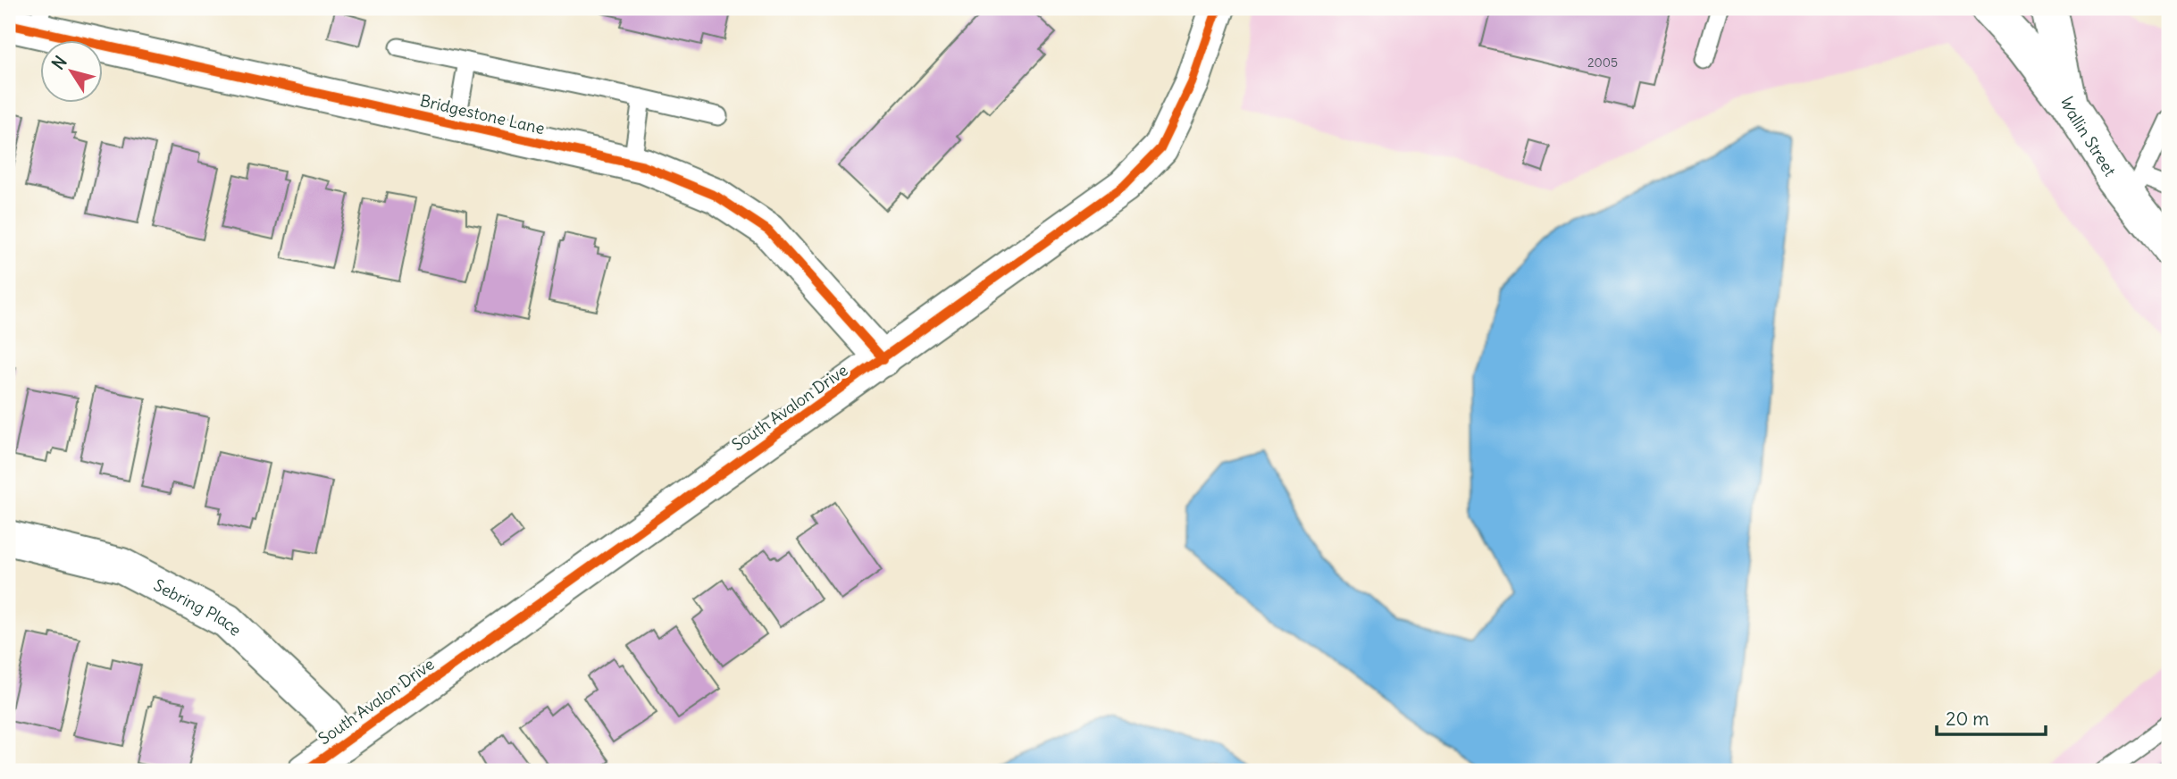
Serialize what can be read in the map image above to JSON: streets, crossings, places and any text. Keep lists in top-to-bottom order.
{
  "streets": {
    "street": [
      "Bridgestone Lane",
      "Wallin Street",
      "South Avalon Drive",
      "Sebring Place"
    ]
  },
  "crossings": [
    ["Bridgestone Lane", "South Avalon Drive"],
    ["South Avalon Drive", "Sebring Place"]
  ],
  "house_numbers": ["2005"],
  "scale_bar": "20 m",
  "north": "top left"
}
